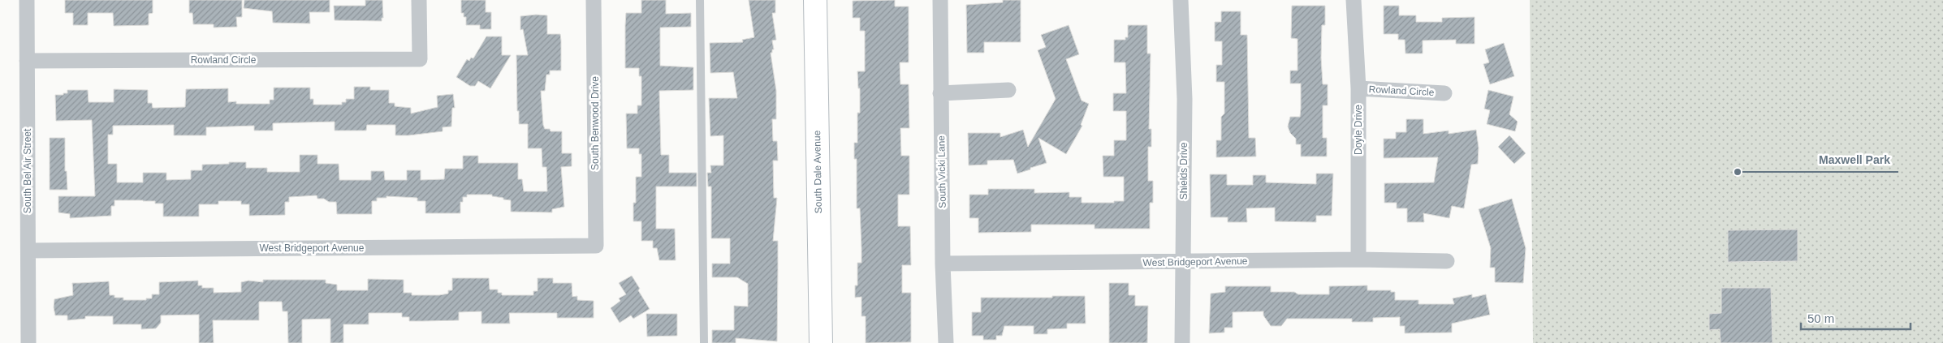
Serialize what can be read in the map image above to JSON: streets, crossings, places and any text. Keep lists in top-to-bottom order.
{
  "streets": {
    "street": [
      "Rowland Circle",
      "South Benwood Drive",
      "Doyle Drive",
      "South Bel Air Street",
      "Shields Drive",
      "South Dale Avenue",
      "South Vicki Lane",
      "West Bridgeport Avenue"
    ]
  },
  "crossings": [
    ["Rowland Circle", "Doyle Drive"],
    ["Rowland Circle", "South Bel Air Street"],
    ["South Benwood Drive", "West Bridgeport Avenue"],
    ["Doyle Drive", "West Bridgeport Avenue"],
    ["South Bel Air Street", "West Bridgeport Avenue"],
    ["Shields Drive", "West Bridgeport Avenue"],
    ["South Vicki Lane", "West Bridgeport Avenue"]
  ],
  "places": ["Maxwell Park"],
  "scale_bar": "50 m"
}
